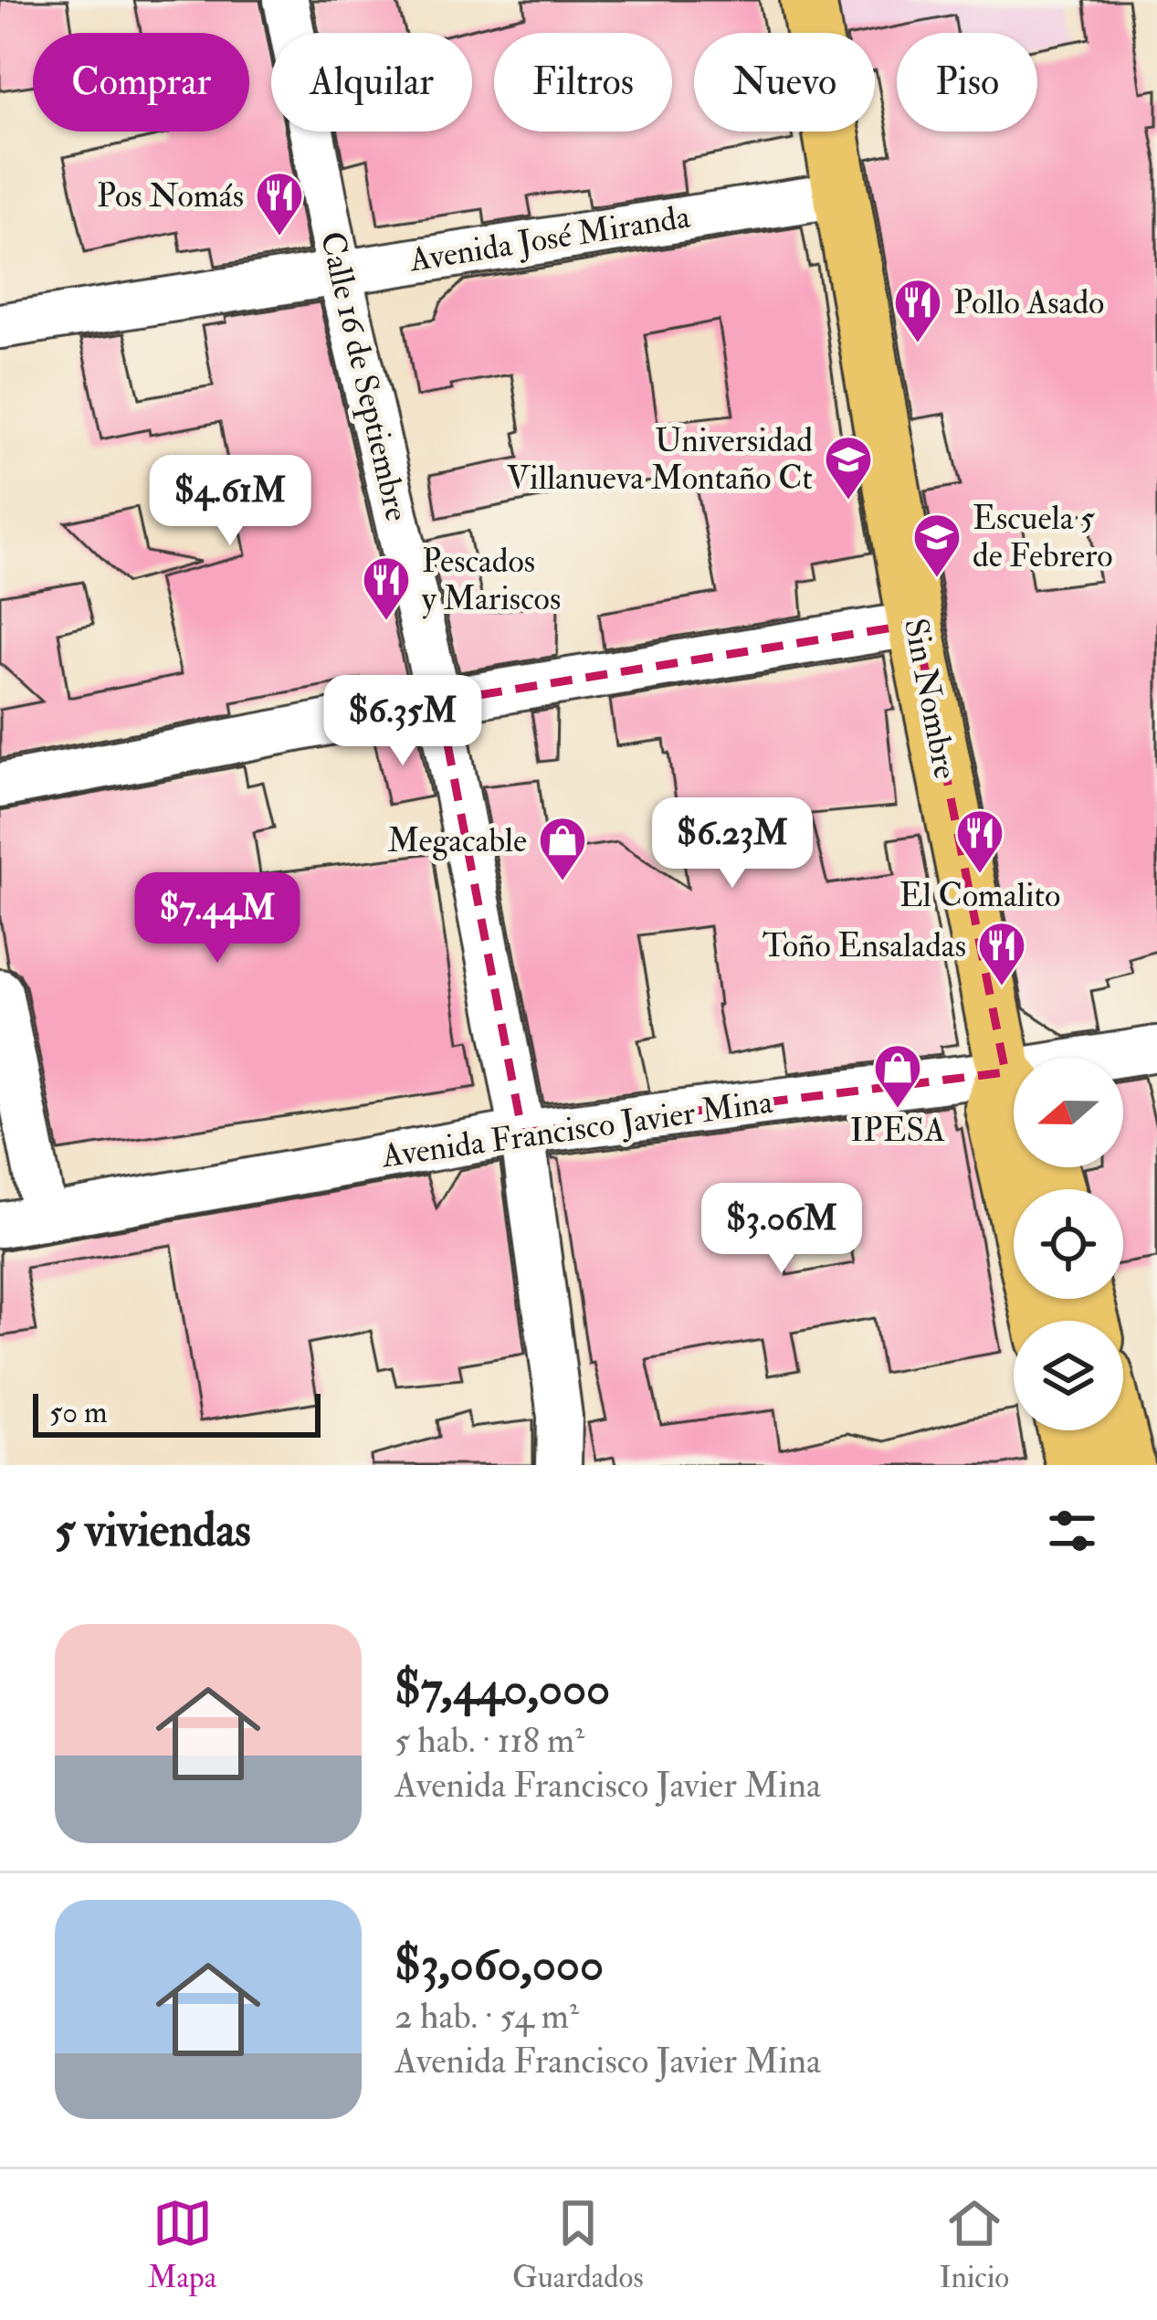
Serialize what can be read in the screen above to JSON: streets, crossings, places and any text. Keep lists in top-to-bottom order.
{
  "streets": {
    "main road": ["Sin Nombre"],
    "street": ["Avenida José Miranda", "Calle 16 de Septiembre", "Avenida Francisco Javier Mina"]
  },
  "crossings": [
    ["Avenida José Miranda", "Calle 16 de Septiembre"],
    ["Avenida José Miranda", "Sin Nombre"],
    ["Calle 16 de Septiembre", "Avenida Francisco Javier Mina"]
  ],
  "places": {
    "restaurant": [
      "Pos Nomás",
      "Pollo Asado",
      "Pescados y Mariscos",
      "El Comalito",
      "Toño Ensaladas"
    ],
    "school or university": ["Universidad Villanueva Montaño Ct", "Escuela 5 de Febrero"],
    "shop": ["Megacable", "IPESA"]
  },
  "scale_bar": "50 m",
  "north": "left",
  "page": {
    "chip": [
      "Comprar",
      "Alquilar",
      "Filtros",
      "Nuevo",
      "Piso"
    ],
    "price": [
      "$4.61M",
      "$6.35M",
      "$6.23M",
      "$7.44M",
      "$3.06M"
    ],
    "scale": "50 m",
    "heading": "5 viviendas",
    "list": [
      {
        "name": "$7,440,000",
        "note": "5 hab. · 118 m² · Avenida Francisco Javier Mina"
      },
      {
        "name": "$3,060,000",
        "note": "2 hab. · 54 m² · Avenida Francisco Javier Mina"
      }
    ],
    "tabs": ["Mapa", "Guardados", "Inicio"]
  }
}
